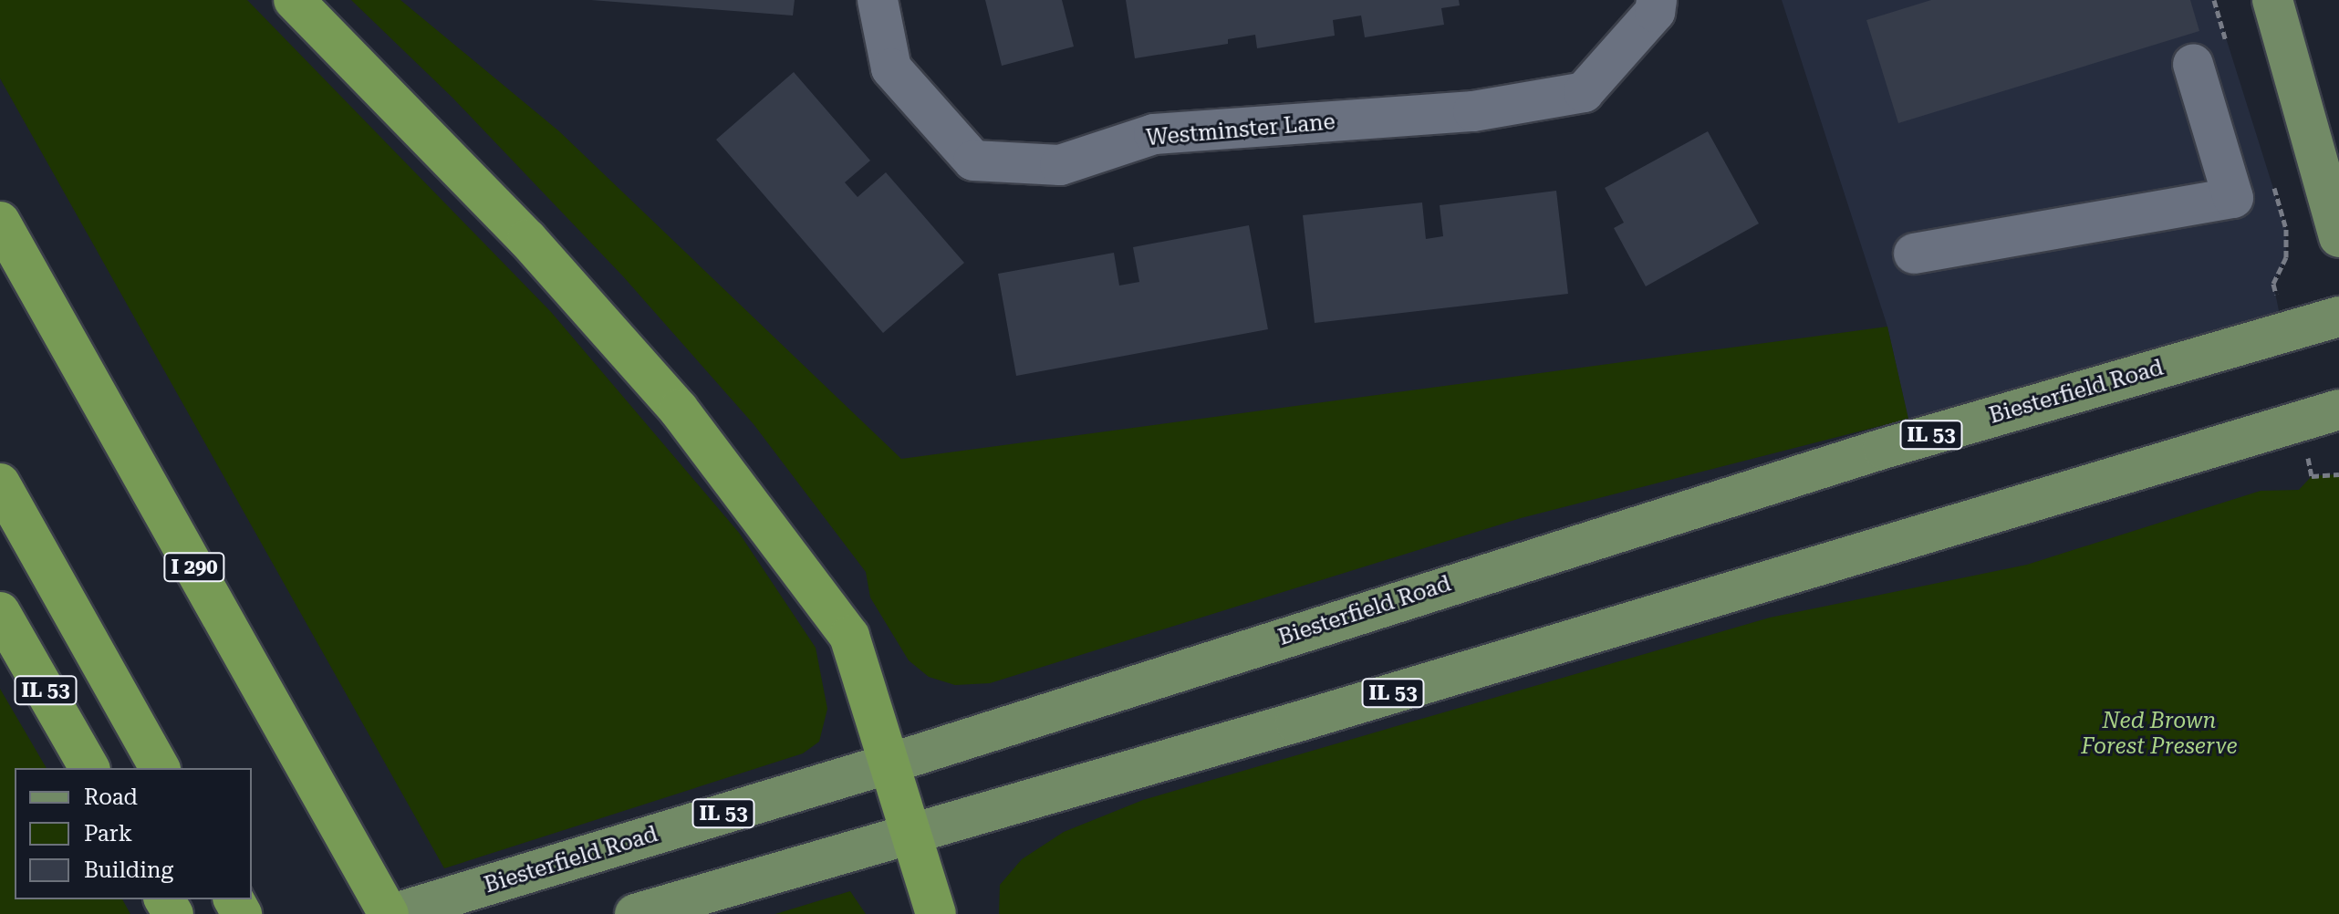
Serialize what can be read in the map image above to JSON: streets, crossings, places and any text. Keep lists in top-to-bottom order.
{
  "streets": {
    "highway": ["IL 53", "I 290"],
    "main road": ["Biesterfield Road"],
    "street": ["Westminster Lane"]
  },
  "crossings": [
    ["Biesterfield Road", "I 290"]
  ],
  "parks": ["Ned Brown Forest Preserve"],
  "legend": ["Road", "Park", "Building"]
}
